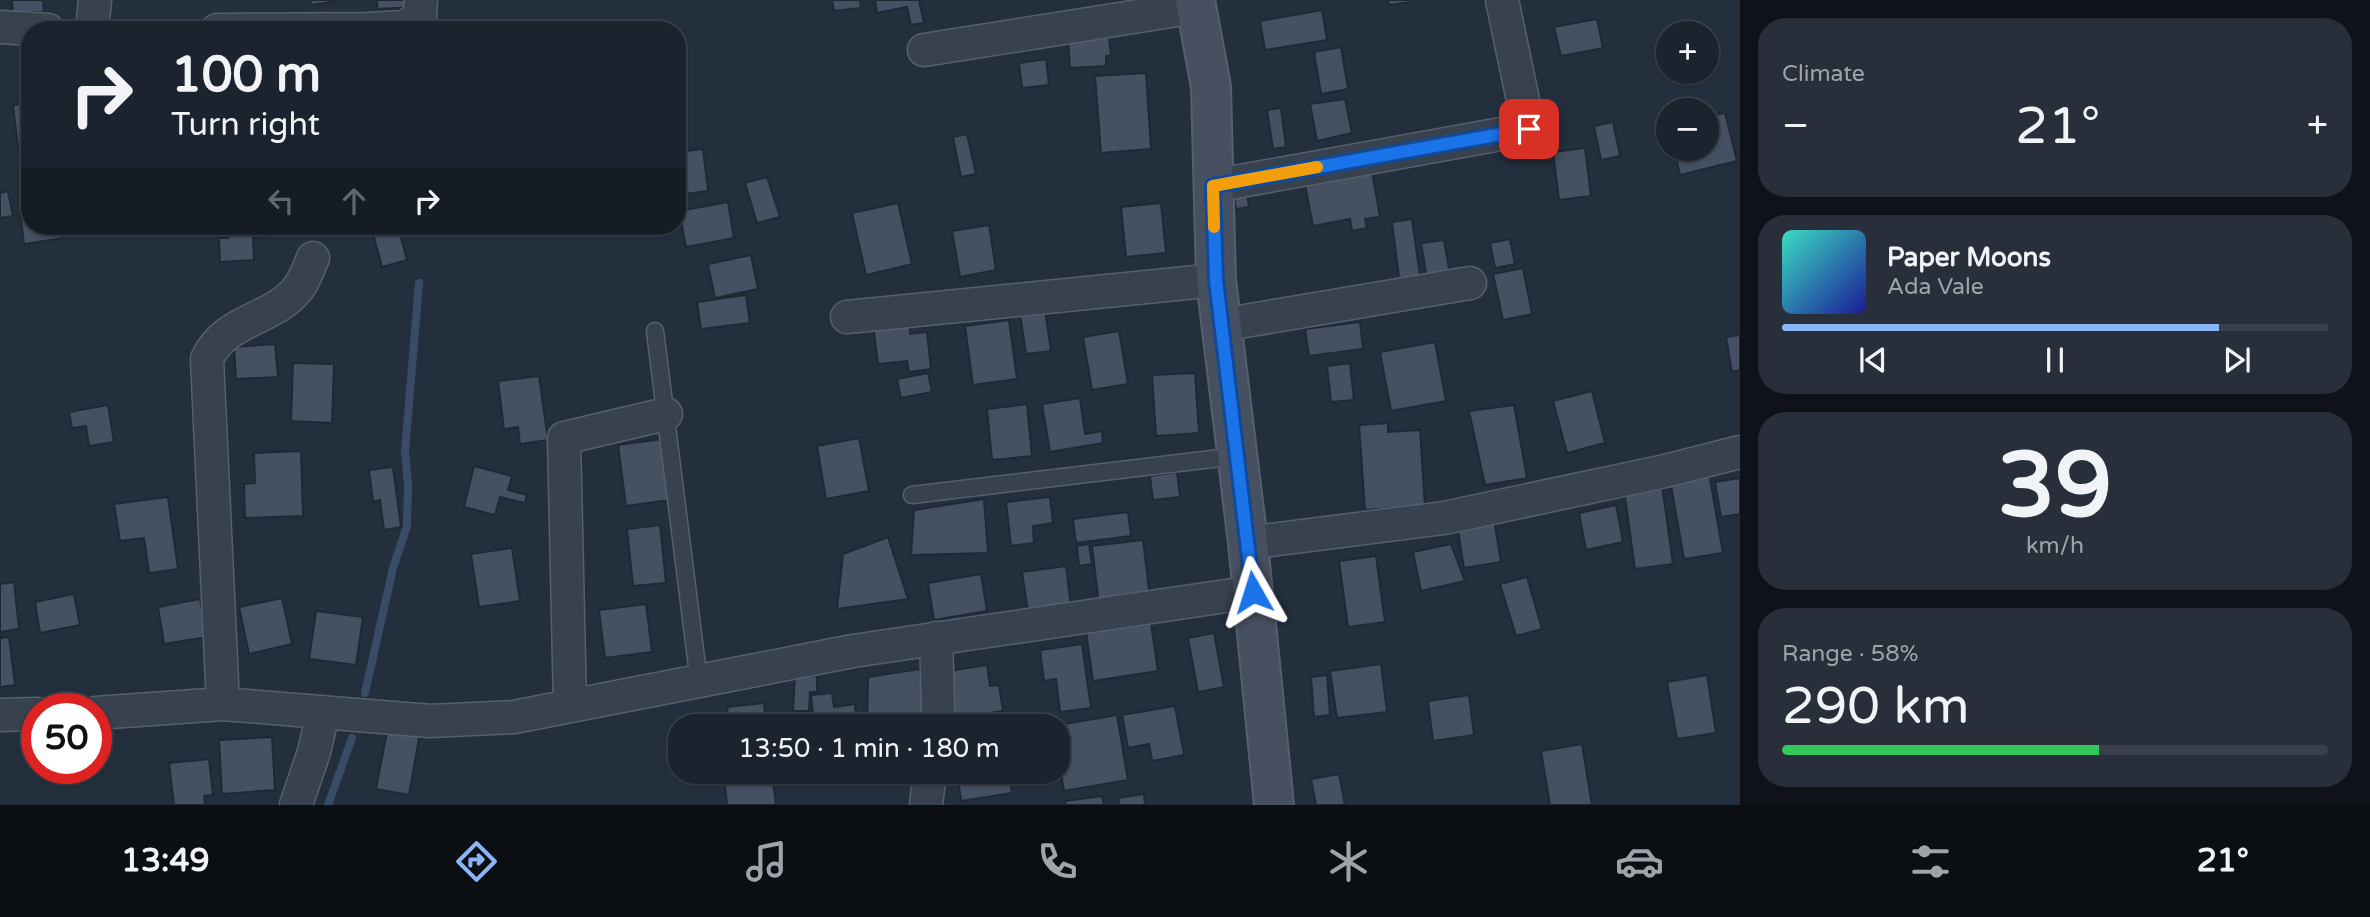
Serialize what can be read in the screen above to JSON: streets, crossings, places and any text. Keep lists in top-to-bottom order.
{
  "page": {
    "tile": [
      "Climate",
      ["39", "km/h"],
      ["Range · 58%", "290 km"]
    ],
    "map_buttons": ["+", "−"],
    "turn": ["100 m", "Turn right"],
    "heat": ["−", "21°", "+"],
    "song": ["Paper Moons", "Ada Vale"],
    "limit": "50",
    "trip": "13:50 · 1 min · 180 m",
    "tabs": ["13:49", "21°"]
  }
}
